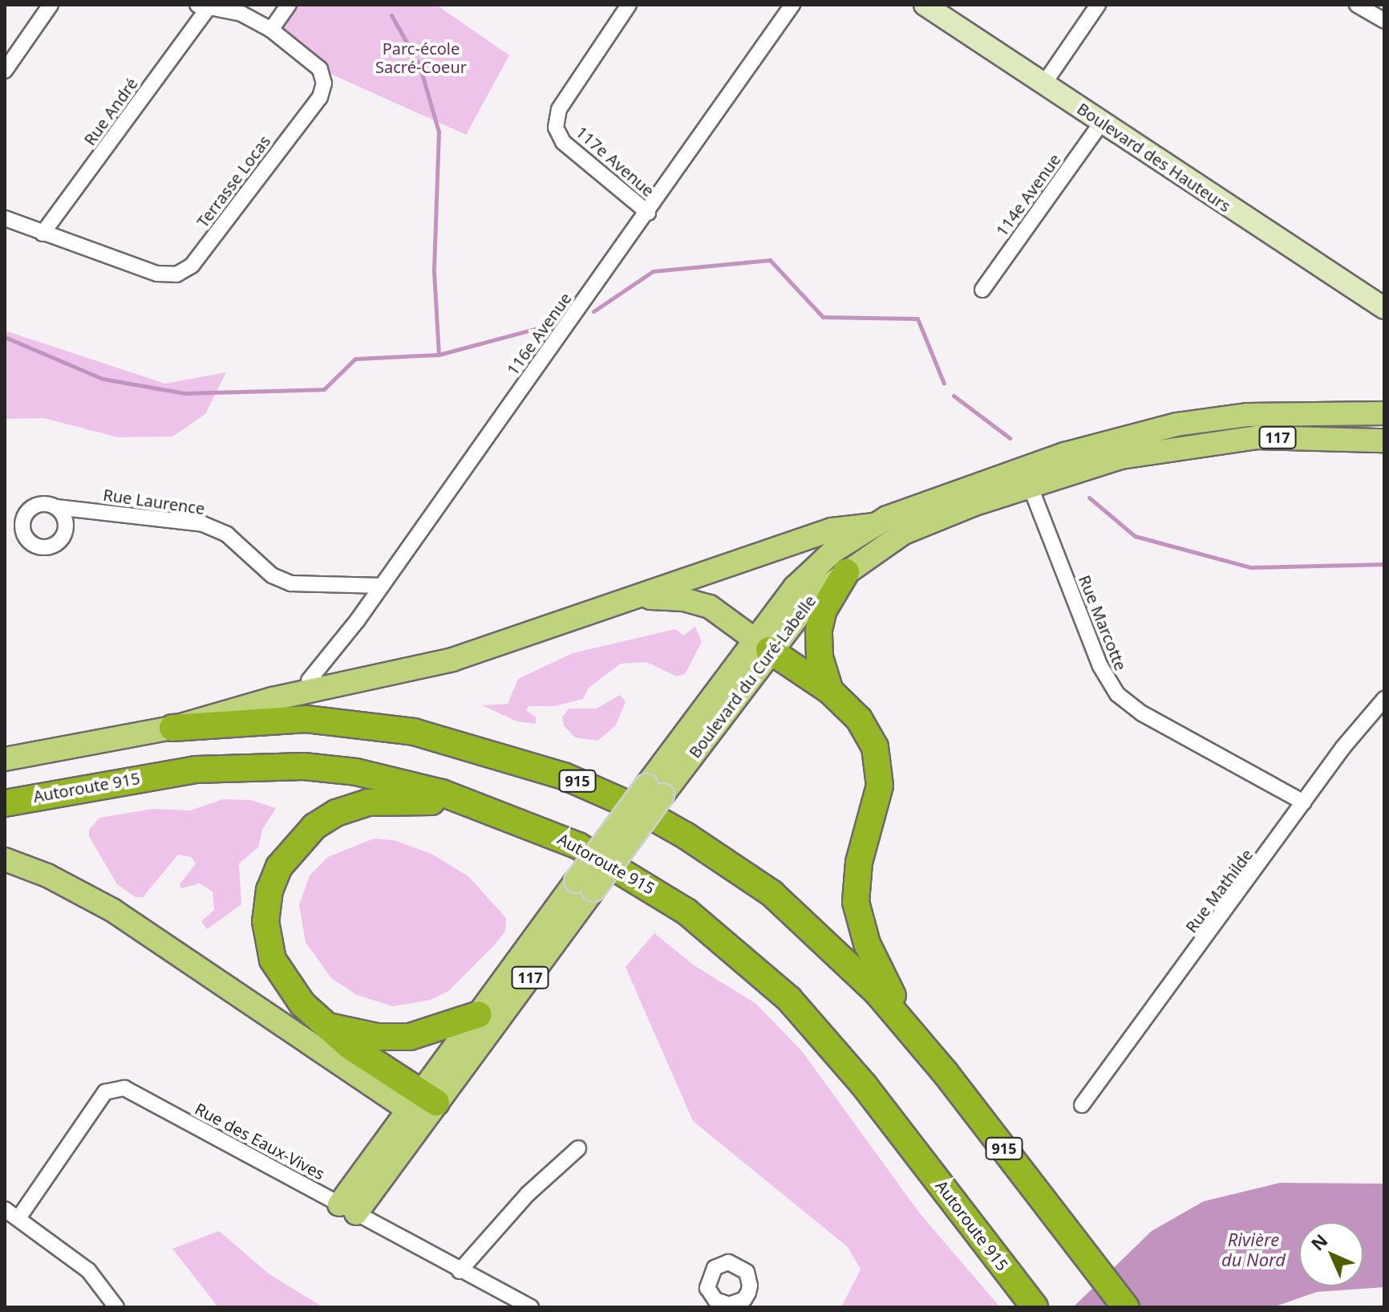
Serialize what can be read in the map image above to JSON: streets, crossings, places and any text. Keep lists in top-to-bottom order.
{
  "streets": {
    "highway": ["915", "Autoroute 915"],
    "main road": ["Boulevard des Hauteurs", "117", "Boulevard du Curé-Labelle"],
    "street": [
      "Rue André",
      "117e Avenue",
      "Terrasse Locas",
      "114e Avenue",
      "116e Avenue",
      "Rue Laurence",
      "Rue Marcotte",
      "Rue Mathilde",
      "Rue des Eaux-Vives"
    ]
  },
  "crossings": [
    ["Rue André", "Terrasse Locas"],
    ["Boulevard des Hauteurs", "114e Avenue"],
    ["117e Avenue", "116e Avenue"],
    ["116e Avenue", "Rue Laurence"],
    ["117", "Boulevard du Curé-Labelle"],
    ["117", "Rue des Eaux-Vives"],
    ["Rue Marcotte", "Boulevard du Curé-Labelle"],
    ["Rue Marcotte", "Rue Mathilde"]
  ],
  "water": ["Rivière du Nord"],
  "parks": ["Parc-école Sacré-Coeur"],
  "north": "top left"
}
